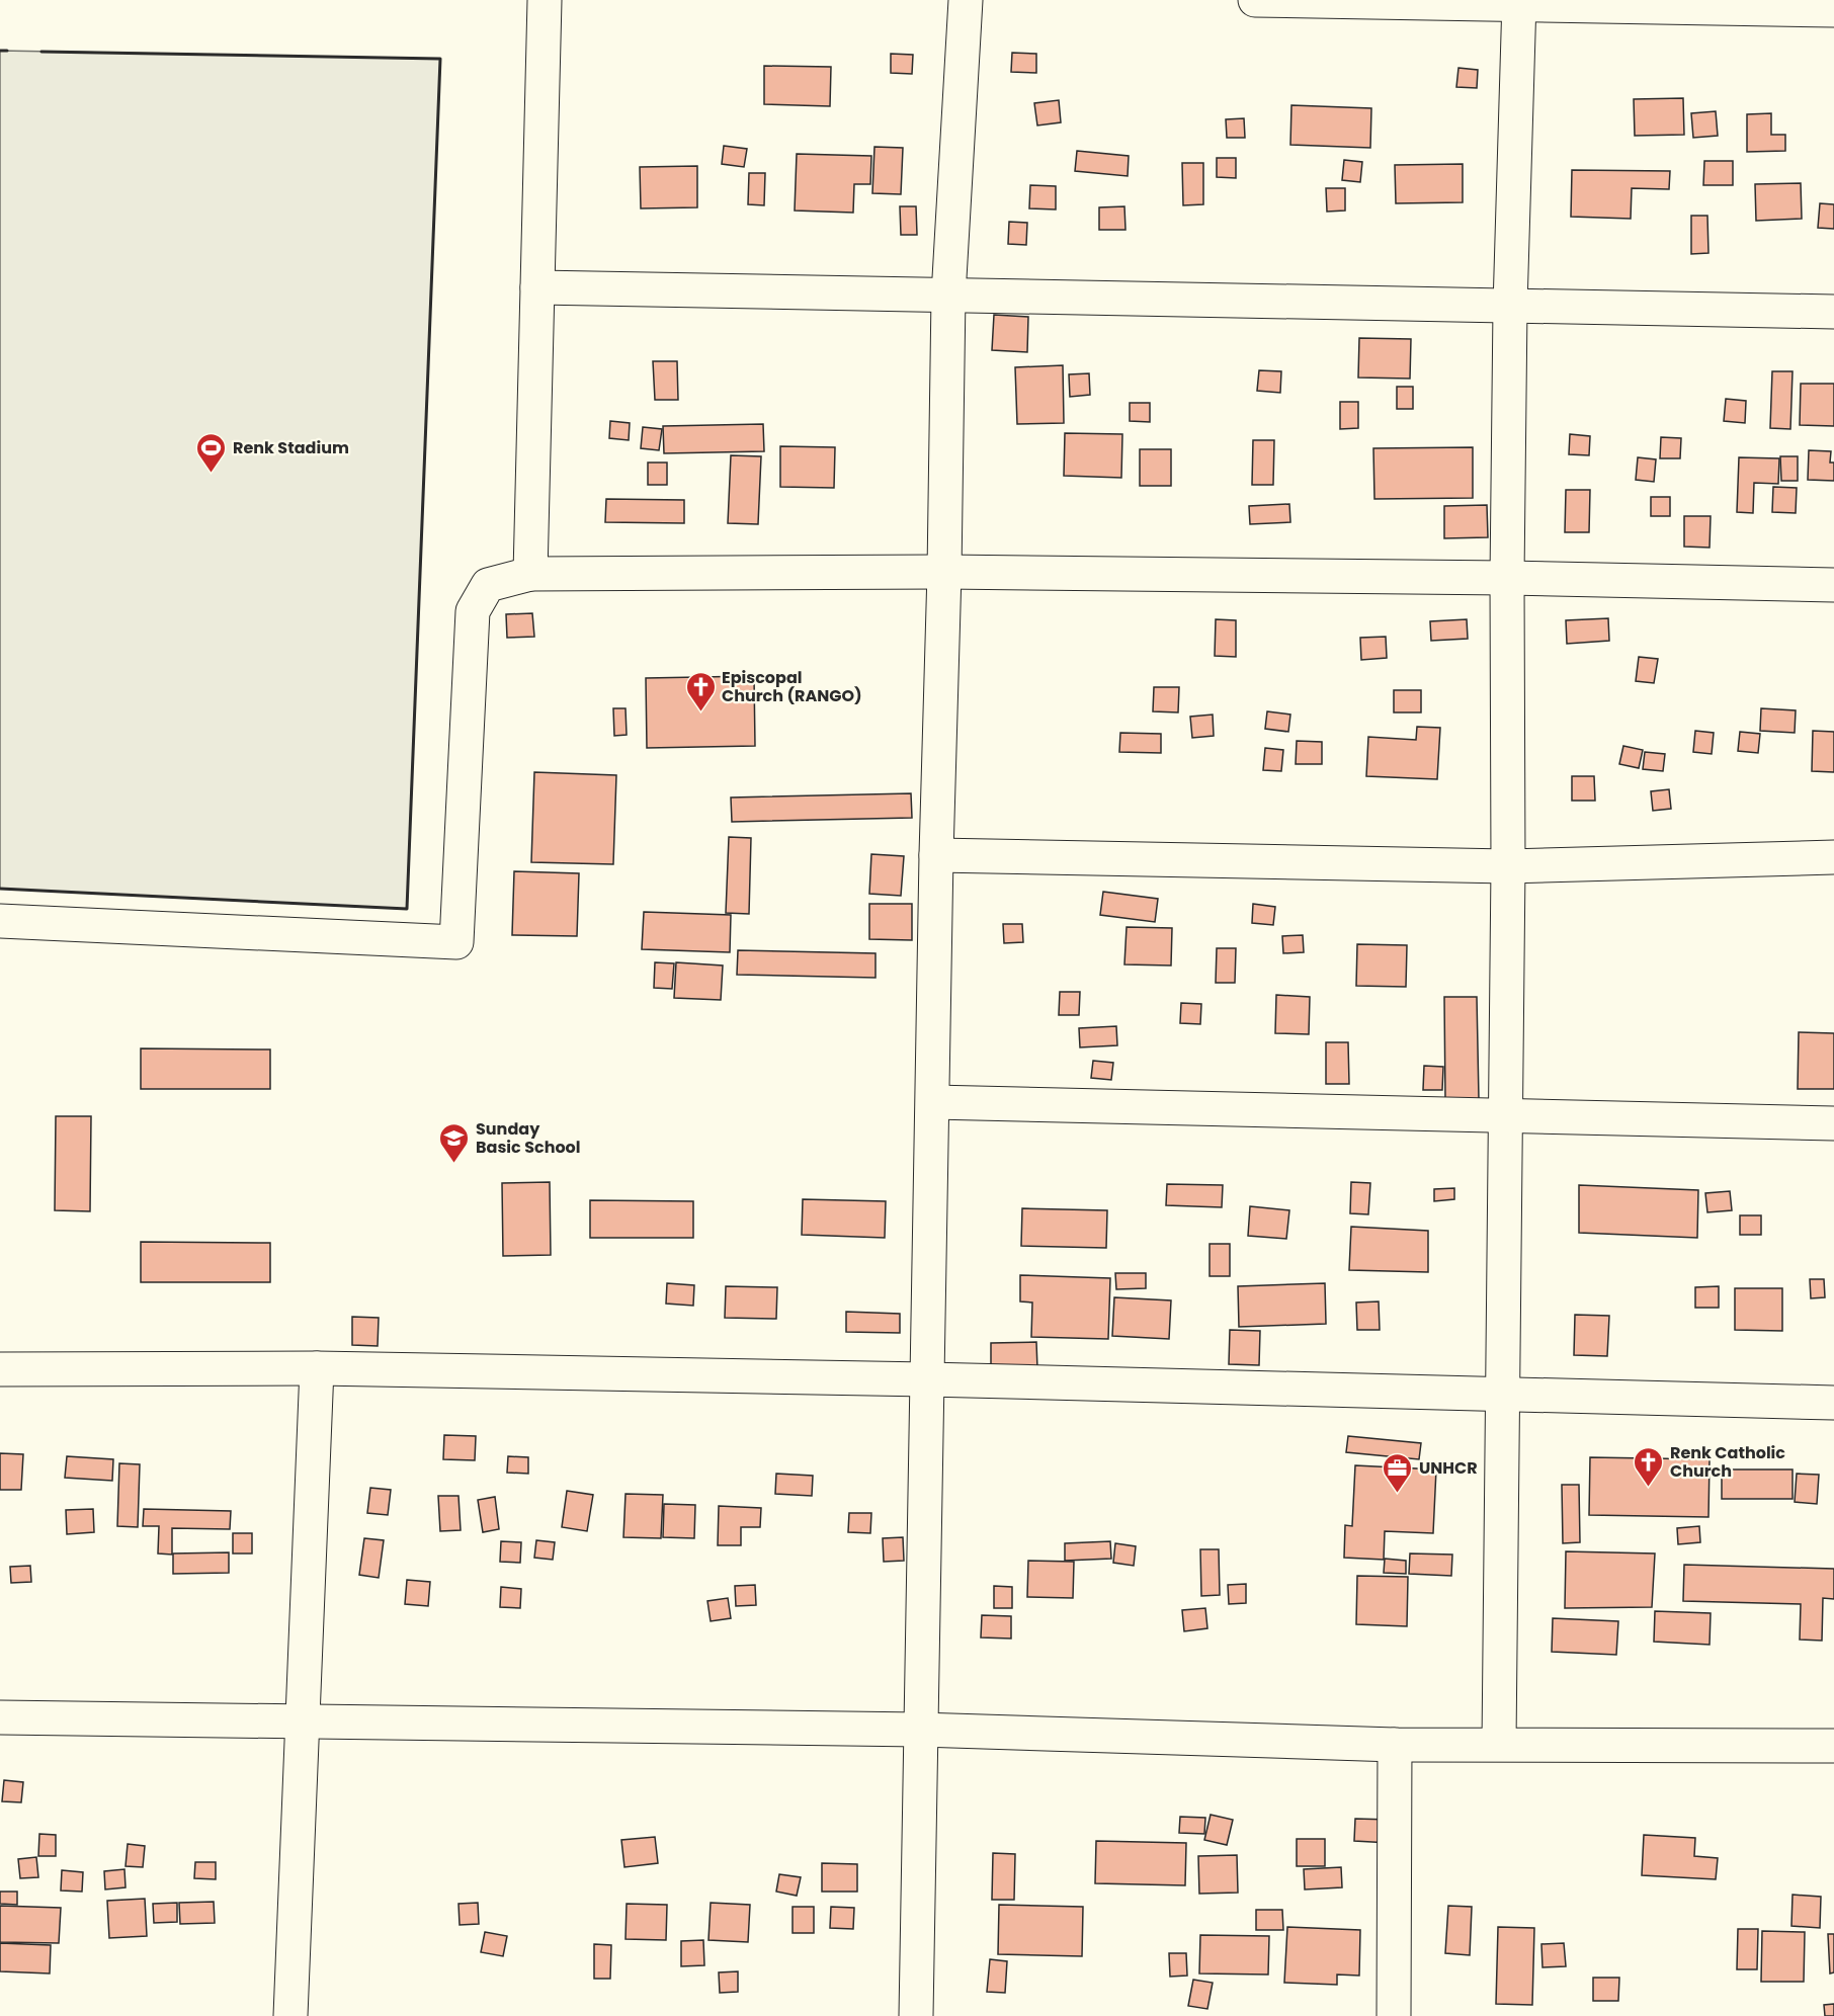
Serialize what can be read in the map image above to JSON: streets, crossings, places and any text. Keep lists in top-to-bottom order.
{
  "places": {
    "sports": ["Renk Stadium"],
    "church": ["Episcopal Church (RANGO)", "Renk Catholic Church"],
    "school or university": ["Sunday Basic School"],
    "office": ["UNHCR"]
  }
}
